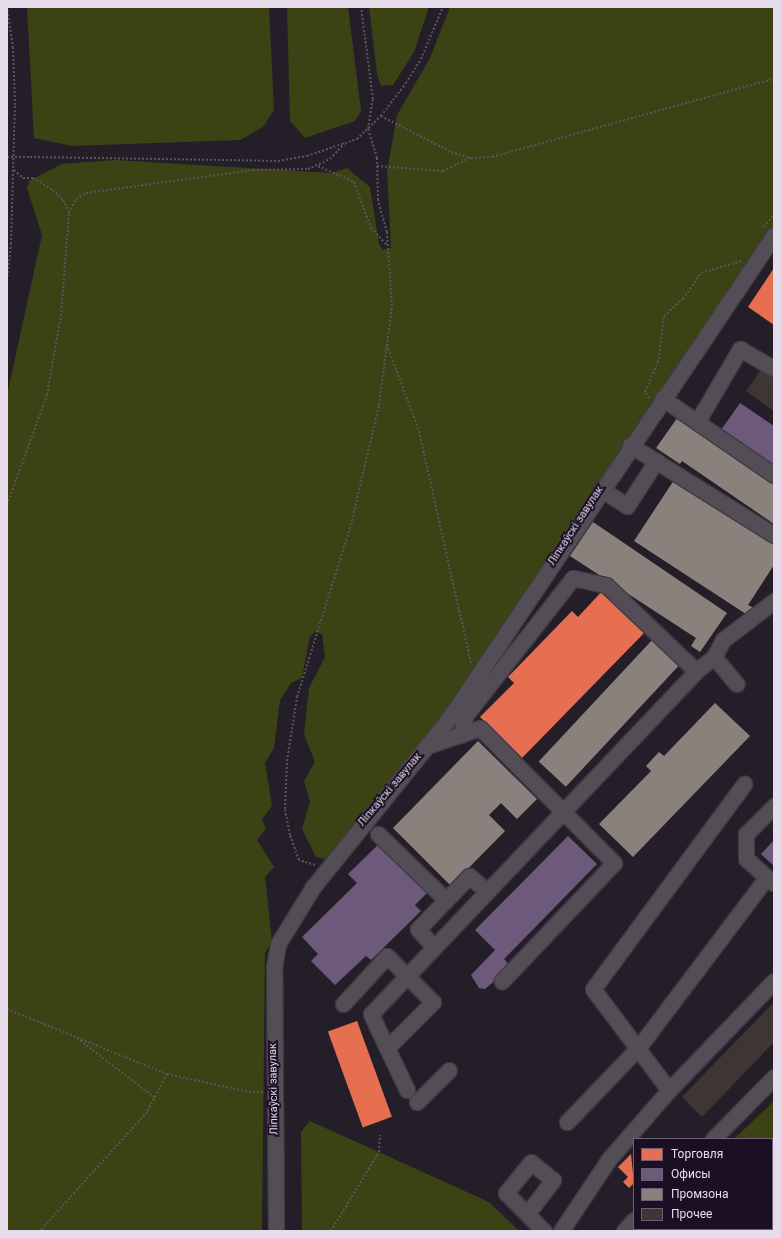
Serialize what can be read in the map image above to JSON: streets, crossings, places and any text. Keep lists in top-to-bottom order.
{
  "streets": {
    "street": ["Ліпкаўскі завулак"]
  },
  "legend": [
    "Торговля",
    "Офисы",
    "Промзона",
    "Прочее"
  ]
}
